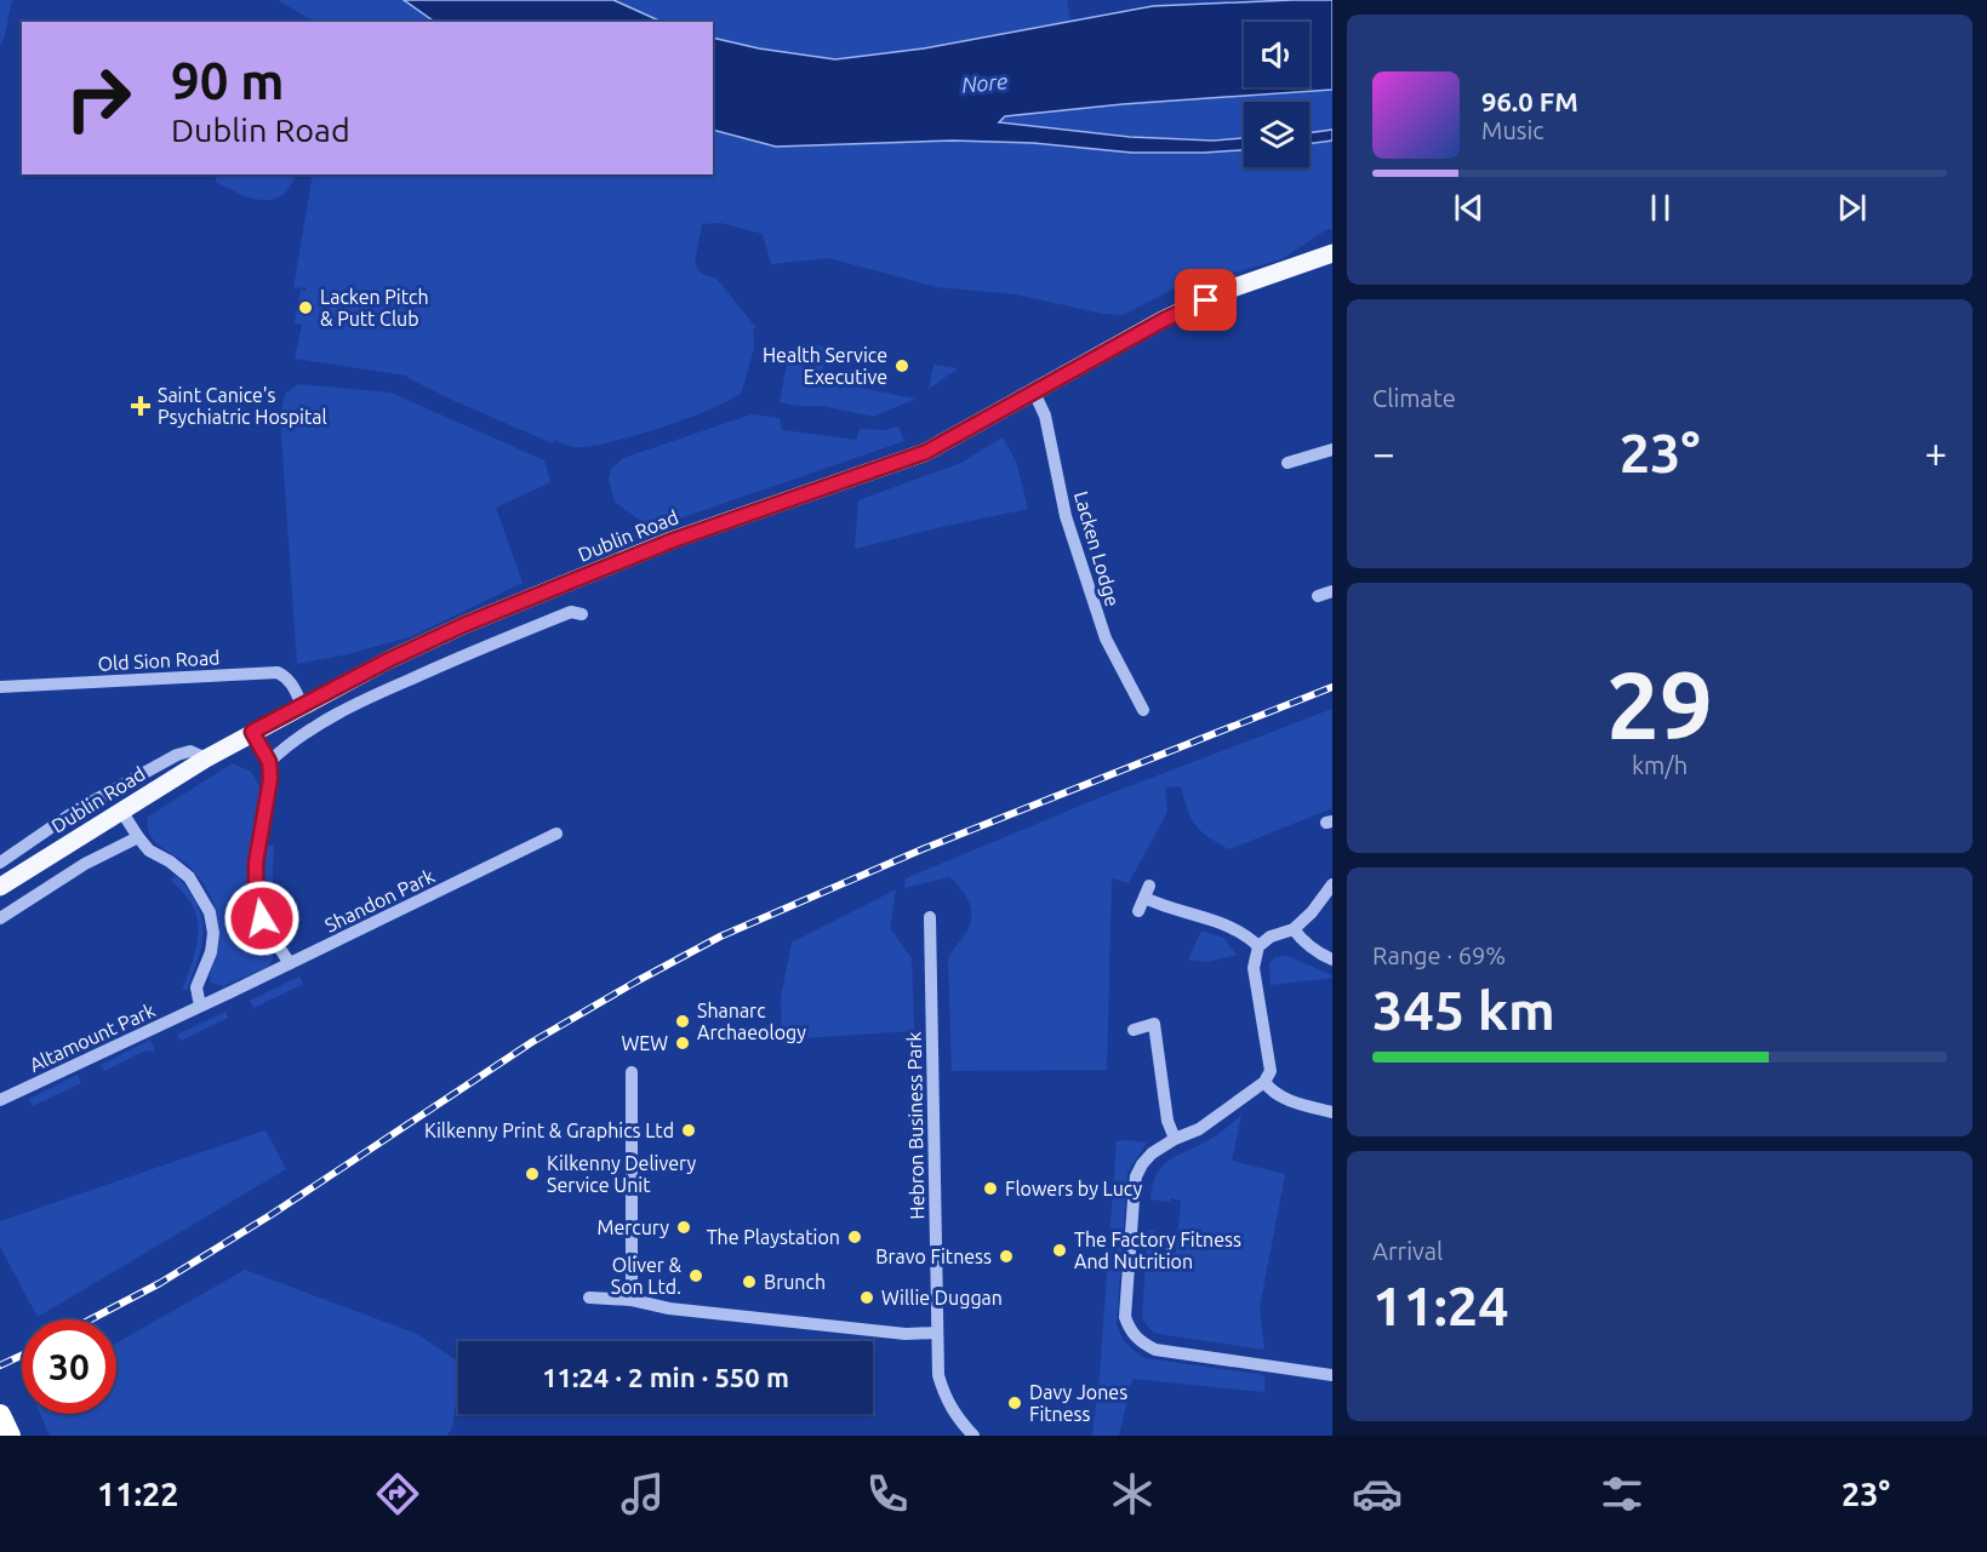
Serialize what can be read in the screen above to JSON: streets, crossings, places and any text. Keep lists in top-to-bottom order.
{
  "streets": {
    "main road": ["Dublin Road"],
    "street": [
      "Lacken Lodge",
      "Old Sion Road",
      "Shandon Park",
      "Altamount Park",
      "Hebron Business Park"
    ]
  },
  "crossings": [
    ["Dublin Road", "Lacken Lodge"],
    ["Dublin Road", "Old Sion Road"],
    ["Shandon Park", "Altamount Park"]
  ],
  "water": ["Nore"],
  "places": {
    "other": [
      "Lacken Pitch & Putt Club",
      "Health Service Executive",
      "Shanarc Archaeology",
      "WEW",
      "Kilkenny Print & Graphics Ltd",
      "Kilkenny Delivery Service Unit",
      "Flowers by Lucy",
      "Mercury",
      "The Playstation",
      "The Factory Fitness And Nutrition",
      "Bravo Fitness",
      "Oliver & Son Ltd.",
      "Brunch",
      "Willie Duggan",
      "Davy Jones Fitness"
    ],
    "health": ["Saint Canice's Psychiatric Hospital"]
  },
  "page": {
    "turn": ["90 m", "Dublin Road"],
    "song": ["96.0 FM", "Music"],
    "tile": [
      "Climate",
      ["29", "km/h"],
      ["Range · 69%", "345 km"],
      ["Arrival", "11:24"]
    ],
    "heat": ["−", "23°", "+"],
    "limit": "30",
    "trip": "11:24 · 2 min · 550 m",
    "tabs": ["11:22", "23°"]
  }
}
